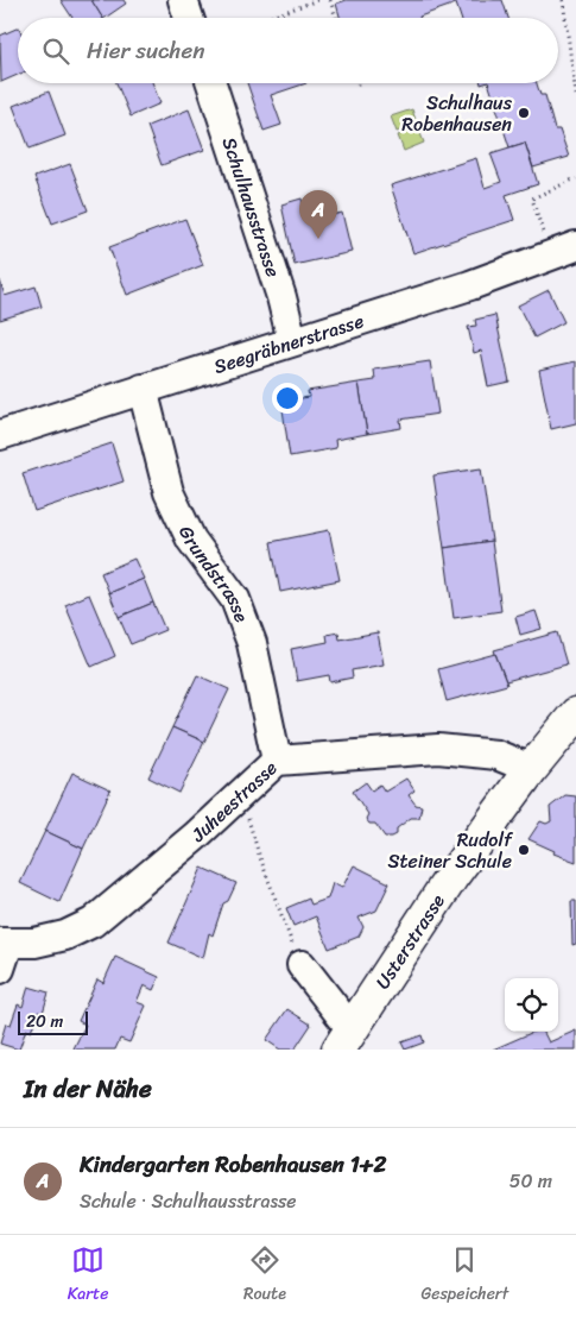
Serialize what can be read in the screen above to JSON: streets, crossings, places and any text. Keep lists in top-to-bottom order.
{
  "streets": {
    "main road": ["Usterstrasse"],
    "street": [
      "Schulhausstrasse",
      "Seegräbnerstrasse",
      "Grundstrasse",
      "Juheestrasse"
    ]
  },
  "crossings": [
    ["Schulhausstrasse", "Seegräbnerstrasse"],
    ["Seegräbnerstrasse", "Grundstrasse"],
    ["Grundstrasse", "Juheestrasse"],
    ["Juheestrasse", "Usterstrasse"]
  ],
  "places": ["Schulhaus Robenhausen", "Rudolf Steiner Schule"],
  "scale_bar": "20 m",
  "page": {
    "search": "Hier suchen",
    "pins": "A",
    "scale": "20 m",
    "heading": "In der Nähe",
    "list": [
      {
        "mark": "A",
        "name": "Kindergarten Robenhausen 1+2",
        "note": "Schule · Schulhausstrasse",
        "value": "50 m"
      }
    ],
    "nav": ["Karte", "Route", "Gespeichert"]
  }
}
